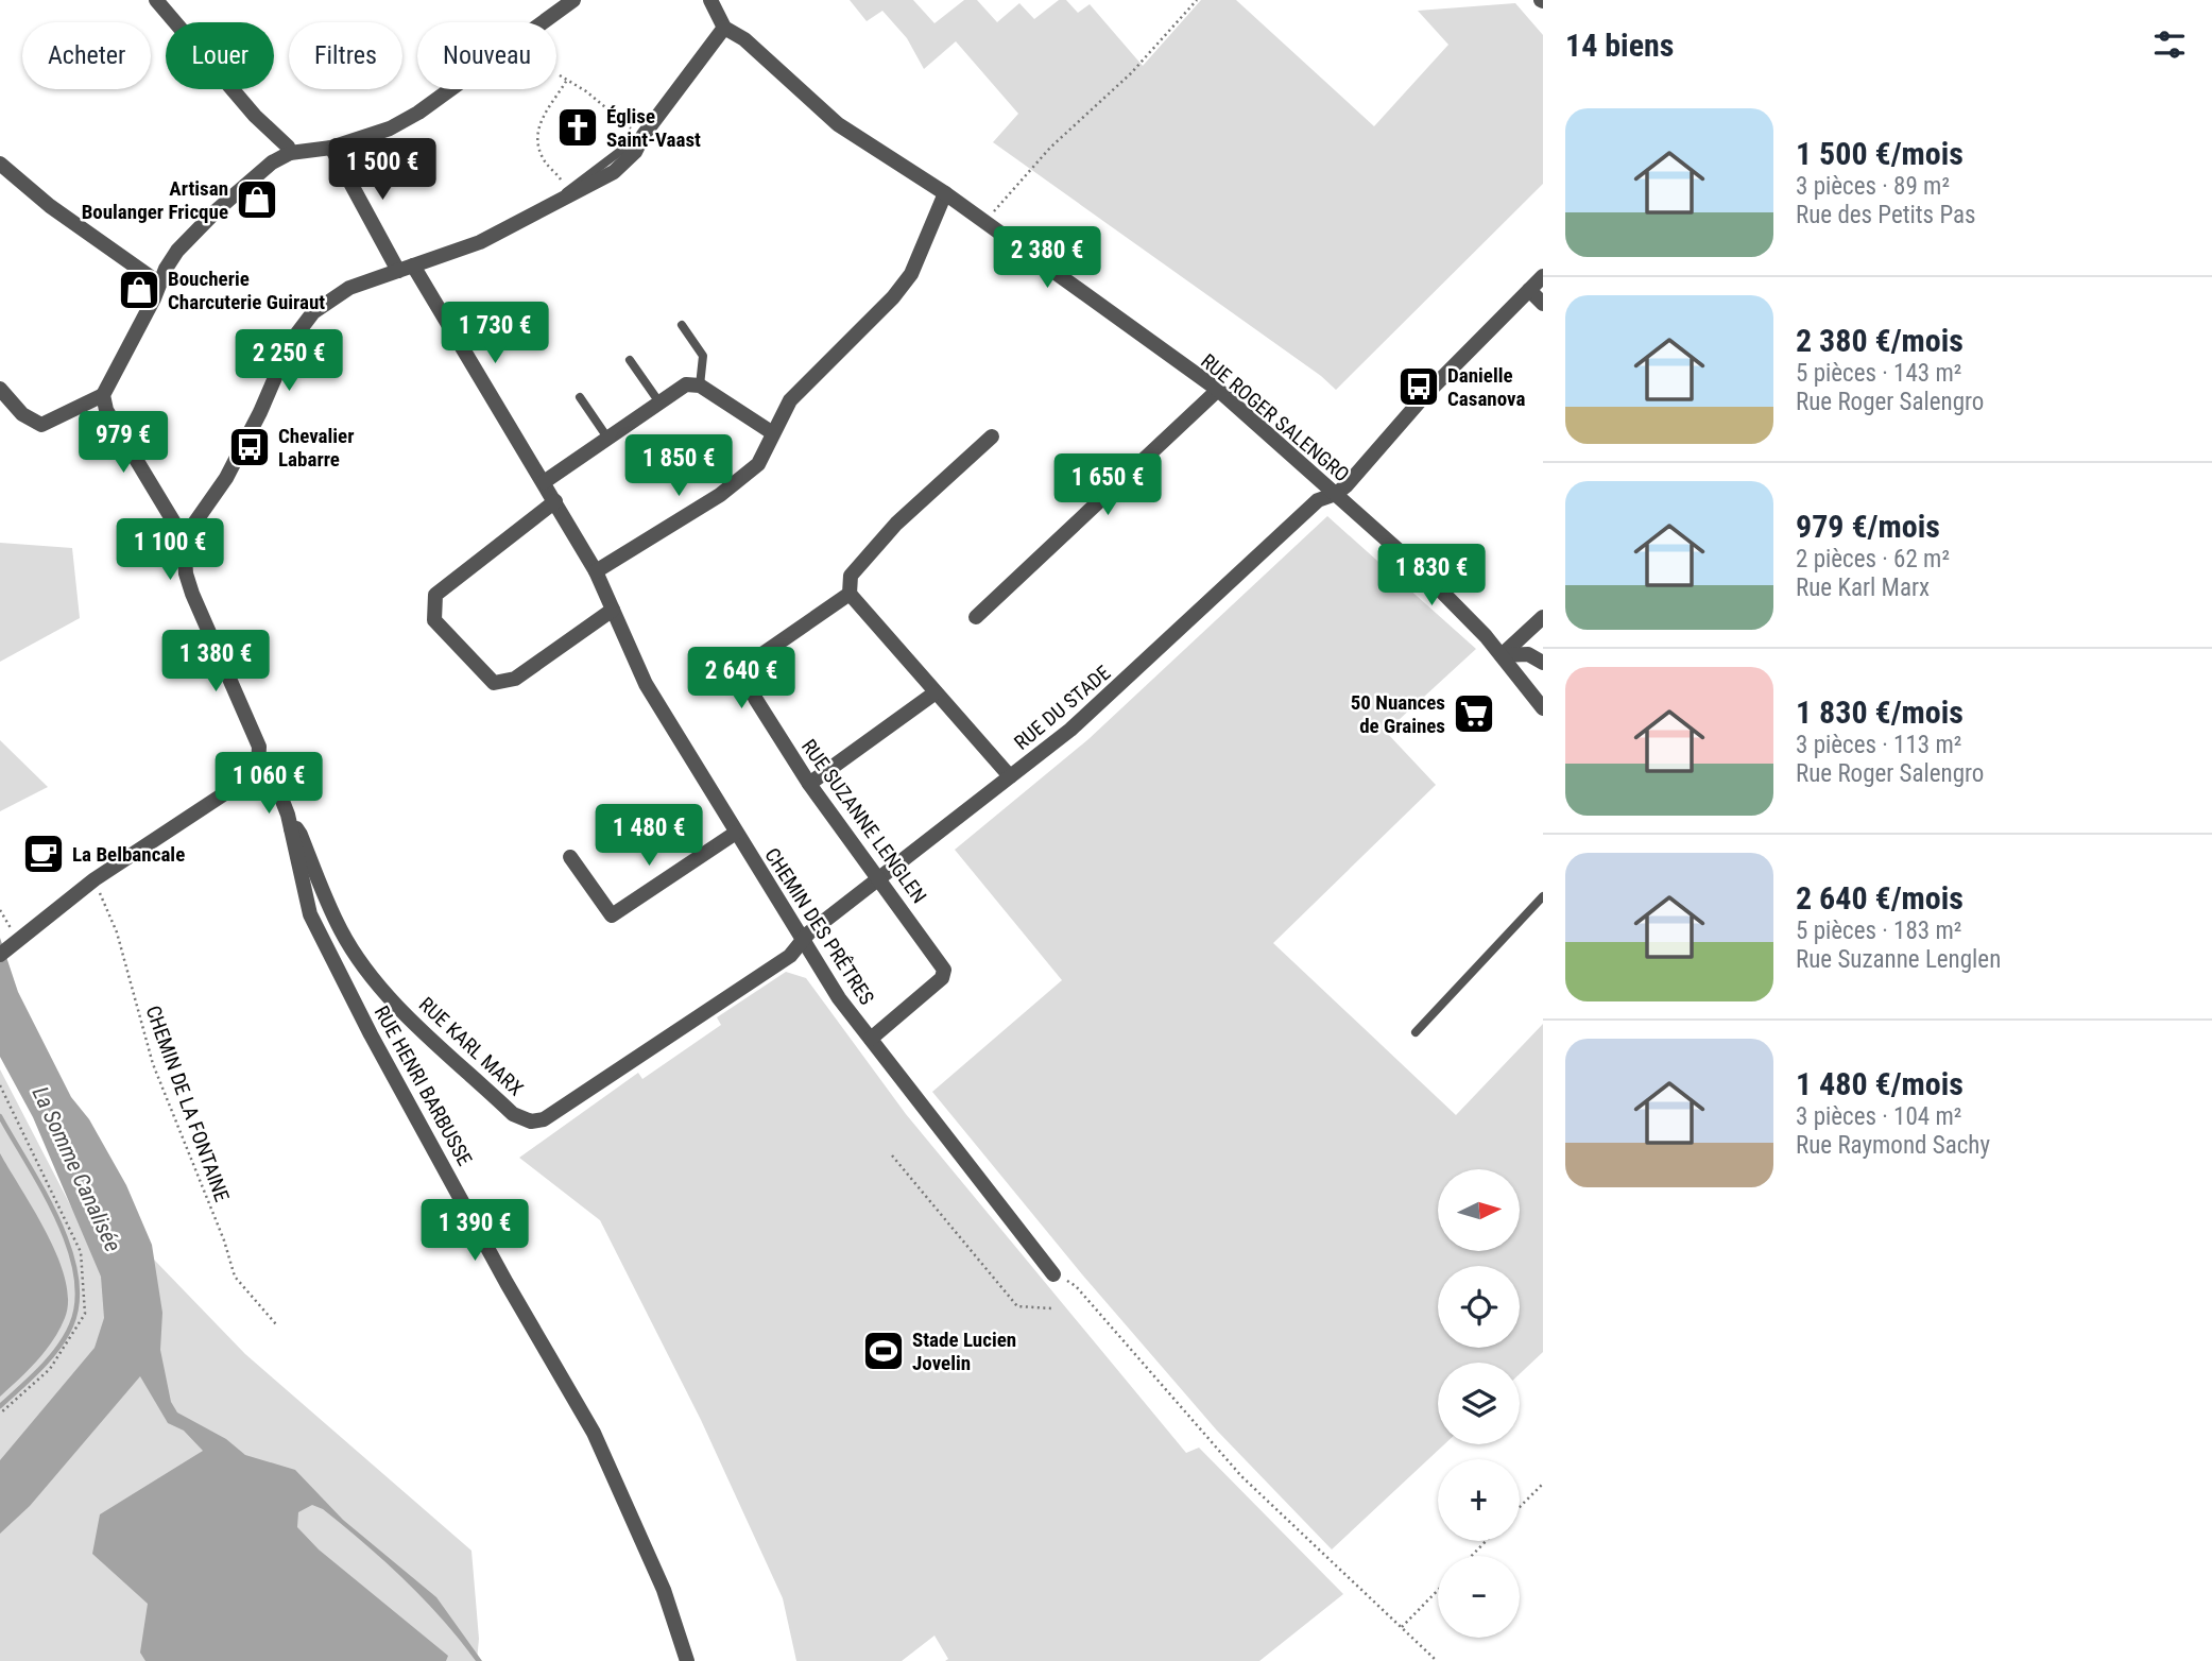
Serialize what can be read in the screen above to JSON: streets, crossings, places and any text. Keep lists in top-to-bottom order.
{
  "streets": {
    "street": [
      "RUE ROGER SALENGRO",
      "RUE DU STADE",
      "RUE SUZANNE LENGLEN",
      "CHEMIN DES PRÊTRES",
      "RUE KARL MARX",
      "RUE HENRI BARBUSSE"
    ],
    "path": ["CHEMIN DE LA FONTAINE"]
  },
  "crossings": [
    ["RUE ROGER SALENGRO", "RUE DU STADE"],
    ["RUE DU STADE", "RUE SUZANNE LENGLEN"],
    ["RUE DU STADE", "CHEMIN DES PRÊTRES"],
    ["RUE DU STADE", "RUE KARL MARX"],
    ["RUE SUZANNE LENGLEN", "CHEMIN DES PRÊTRES"],
    ["CHEMIN DES PRÊTRES", "RUE KARL MARX"],
    ["RUE KARL MARX", "RUE HENRI BARBUSSE"]
  ],
  "water": ["La Somme Canalisée"],
  "places": {
    "church": ["Église Saint-Vaast"],
    "shop": ["Artisan Boulanger Fricque", "Boucherie Charcuterie Guiraut"],
    "bus stop": ["Danielle Casanova", "Chevalier Labarre"],
    "supermarket": ["50 Nuances de Graines"],
    "cafe": ["La Belbancale"],
    "sports": ["Stade Lucien Jovelin"]
  },
  "north": "right",
  "page": {
    "heading": "14 biens",
    "chip": [
      "Acheter",
      "Louer",
      "Filtres",
      "Nouveau"
    ],
    "list": [
      {
        "name": "1 500 €/mois",
        "note": "3 pièces · 89 m² · Rue des Petits Pas"
      },
      {
        "name": "2 380 €/mois",
        "note": "5 pièces · 143 m² · Rue Roger Salengro"
      },
      {
        "name": "979 €/mois",
        "note": "2 pièces · 62 m² · Rue Karl Marx"
      },
      {
        "name": "1 830 €/mois",
        "note": "3 pièces · 113 m² · Rue Roger Salengro"
      },
      {
        "name": "2 640 €/mois",
        "note": "5 pièces · 183 m² · Rue Suzanne Lenglen"
      },
      {
        "name": "1 480 €/mois",
        "note": "3 pièces · 104 m² · Rue Raymond Sachy"
      }
    ],
    "price": [
      "1 500 €",
      "2 380 €",
      "1 730 €",
      "2 250 €",
      "979 €",
      "1 850 €",
      "1 650 €",
      "1 100 €",
      "1 830 €",
      "1 380 €",
      "2 640 €",
      "1 060 €",
      "1 480 €",
      "1 390 €"
    ],
    "map_buttons": ["+", "−"]
  }
}
